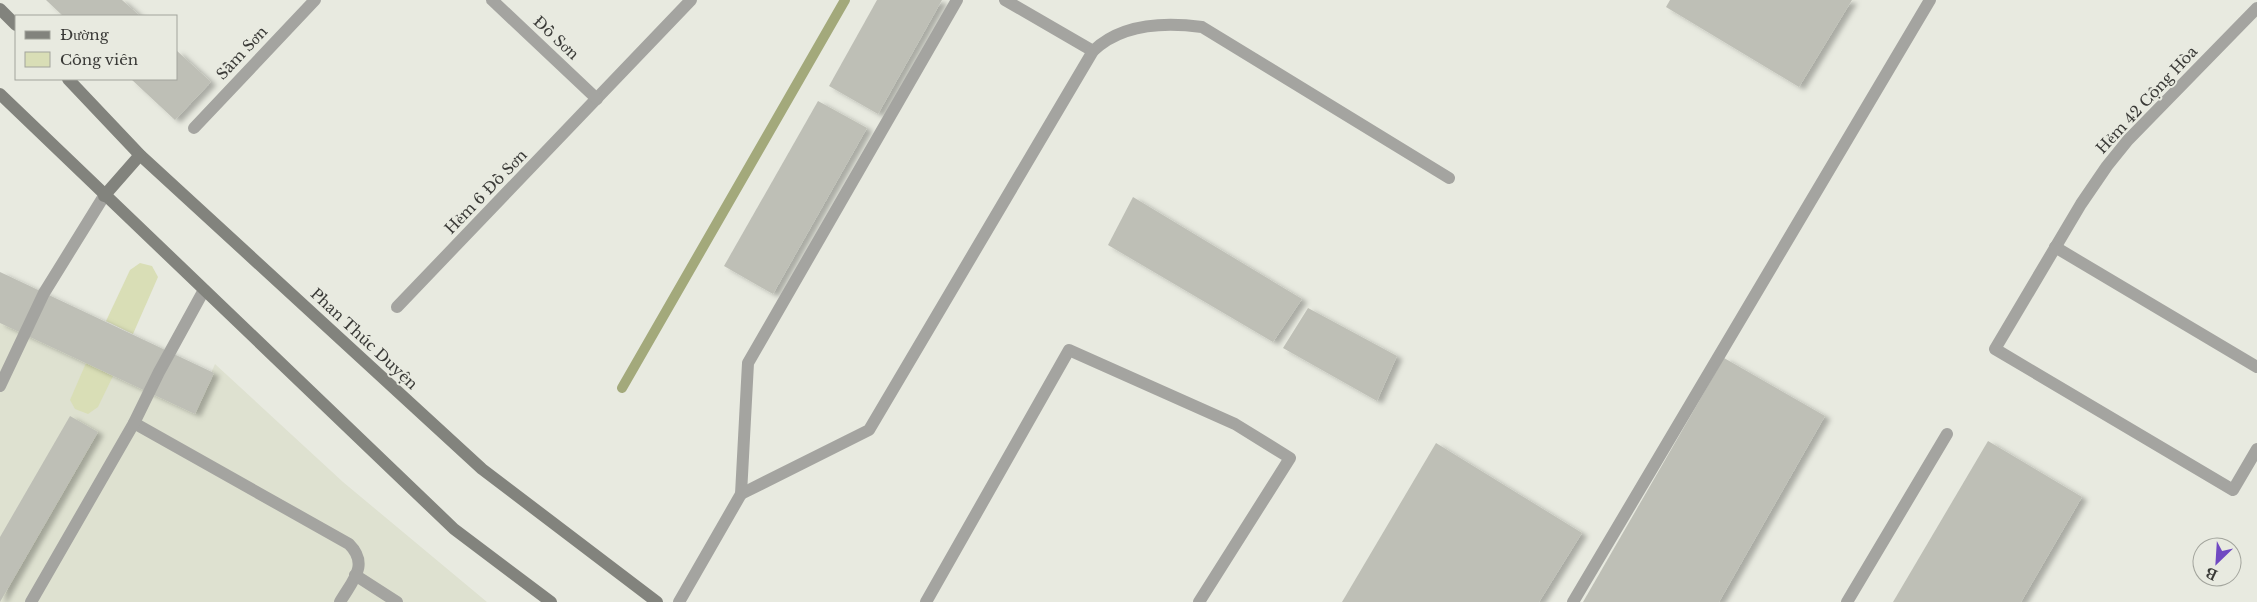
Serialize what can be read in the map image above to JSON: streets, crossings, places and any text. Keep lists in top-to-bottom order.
{
  "streets": {
    "main road": ["Phan Thúc Duyện"],
    "street": [
      "Đồ Sơn",
      "Sầm Sơn",
      "Hẻm 42 Cộng Hòa",
      "Hẻm 6 Đồ Sơn"
    ]
  },
  "crossings": [
    ["Đồ Sơn", "Hẻm 6 Đồ Sơn"]
  ],
  "legend": ["Đường", "Công viên"],
  "north": "bottom left"
}
